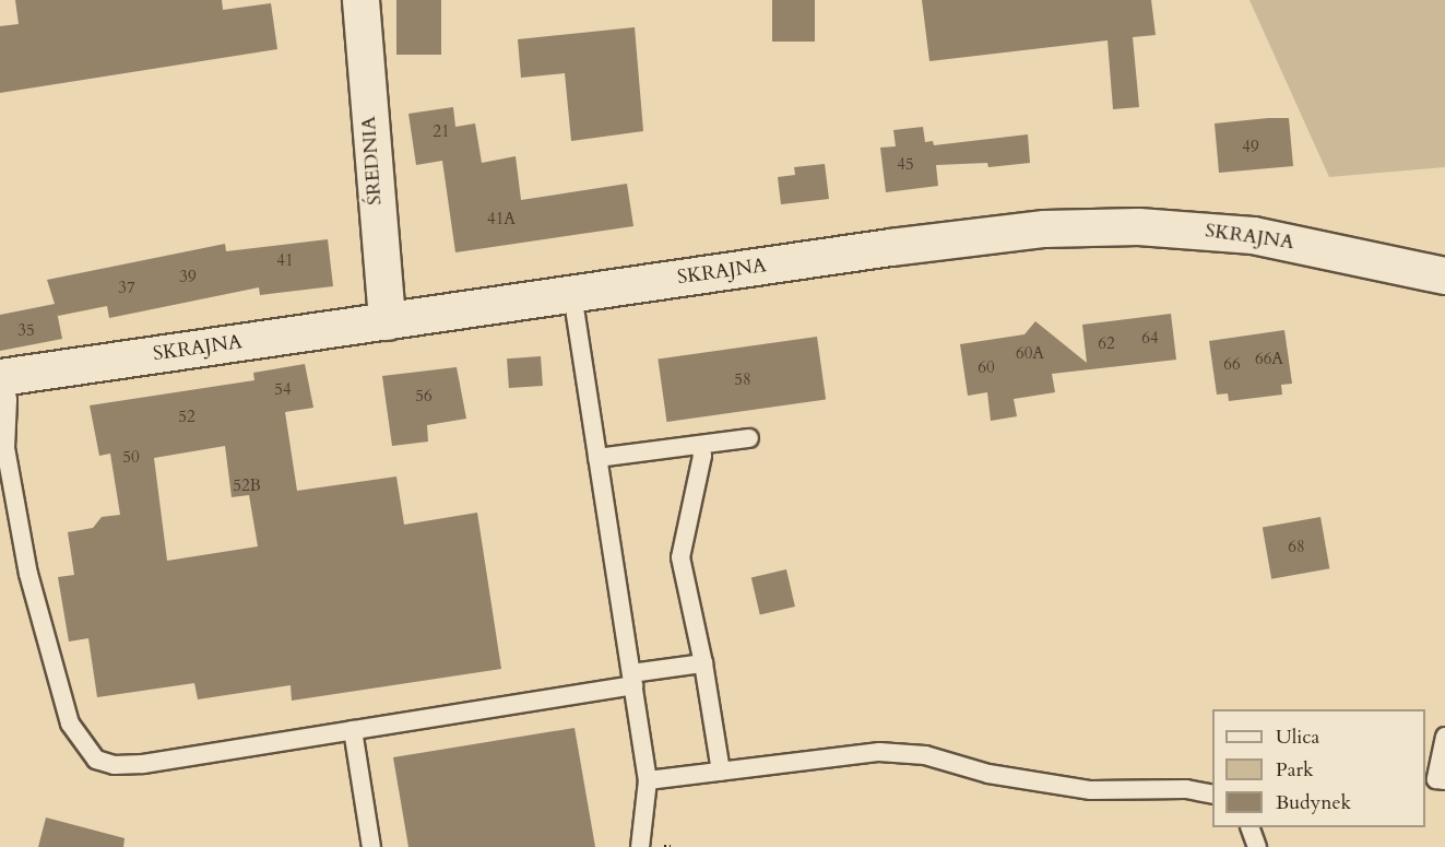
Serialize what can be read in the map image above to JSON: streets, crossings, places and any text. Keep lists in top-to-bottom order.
{
  "streets": {
    "street": ["ŚREDNIA", "SKRAJNA"]
  },
  "crossings": [
    ["ŚREDNIA", "SKRAJNA"]
  ],
  "house_numbers": [
    "21",
    "49",
    "45",
    "41A",
    "41",
    "39",
    "37",
    "35",
    "64",
    "62",
    "60A",
    "66A",
    "66",
    "60",
    "58",
    "54",
    "56",
    "52",
    "50",
    "52B",
    "68"
  ],
  "legend": ["Ulica", "Park", "Budynek"]
}
